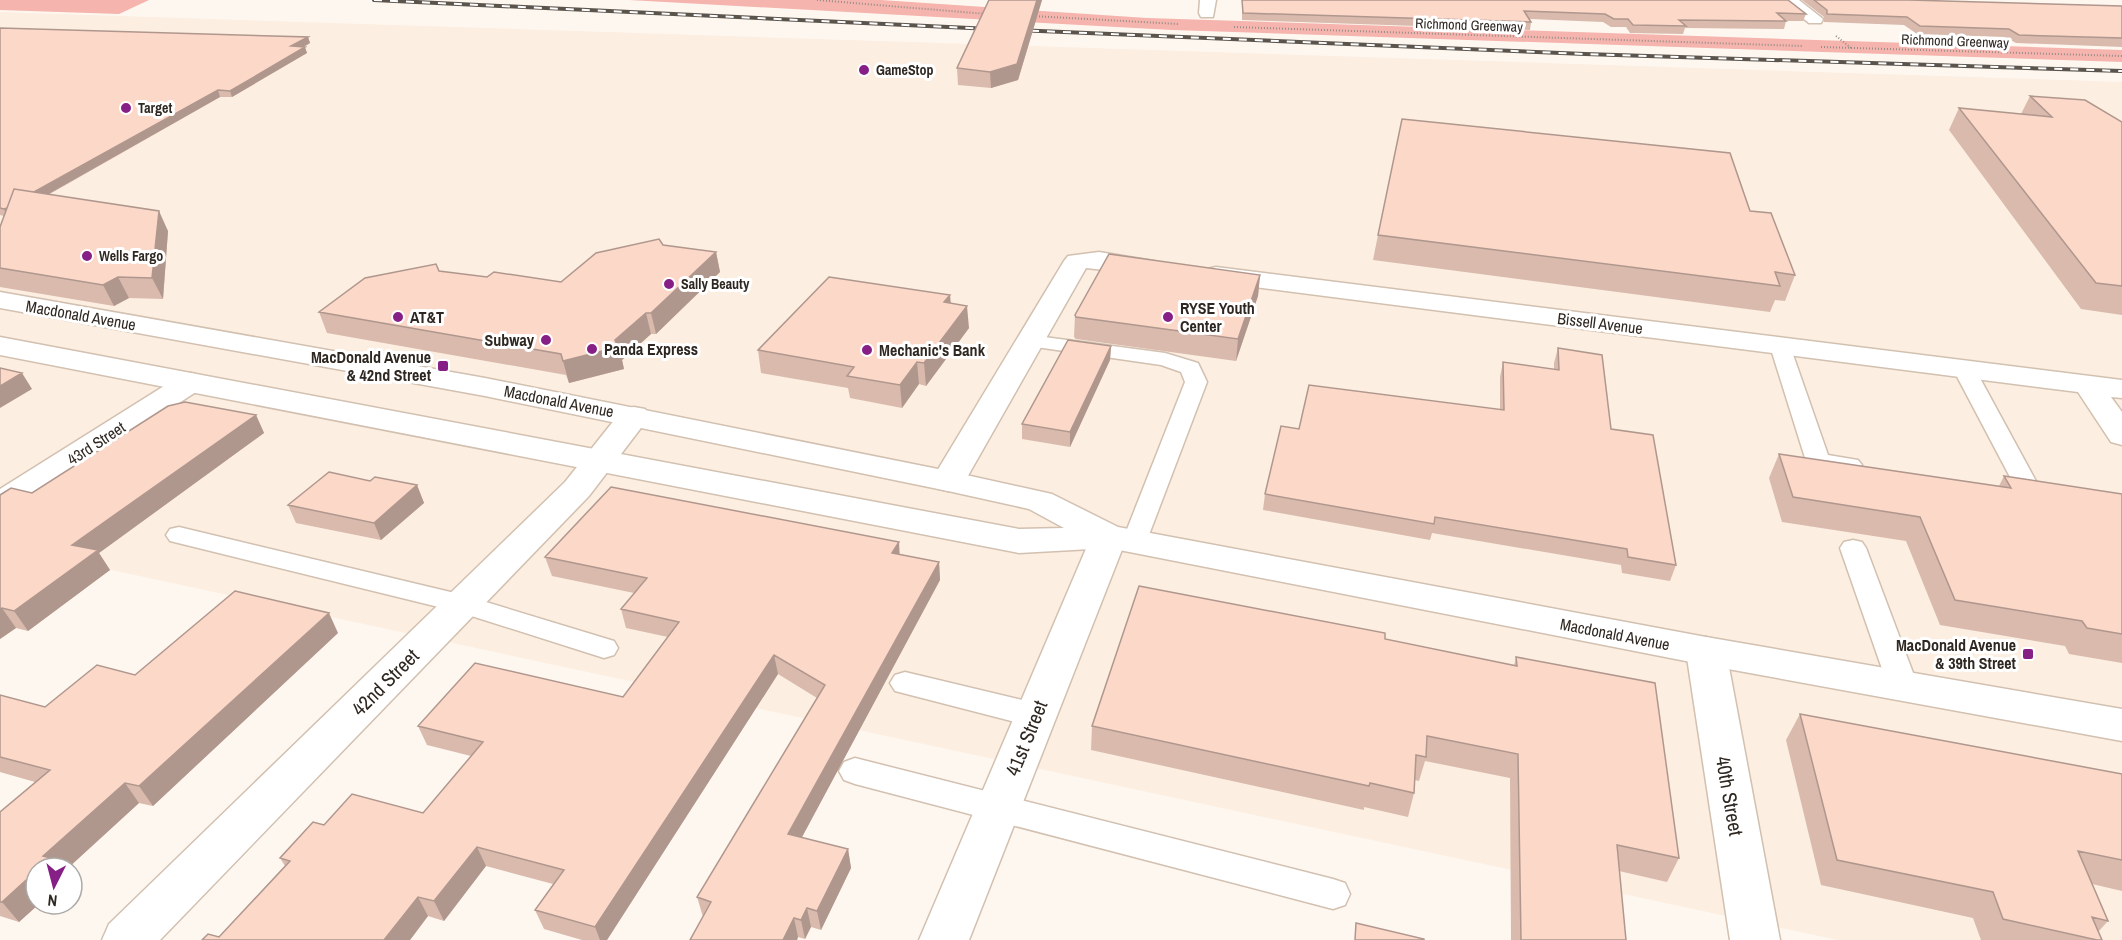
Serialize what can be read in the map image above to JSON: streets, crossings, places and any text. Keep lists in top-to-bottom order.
{
  "streets": {
    "street": [
      "Macdonald Avenue",
      "Bissell Avenue",
      "43rd Street",
      "42nd Street",
      "41st Street",
      "40th Street"
    ],
    "path": ["Richmond Greenway"]
  },
  "crossings": [
    ["Macdonald Avenue", "43rd Street"],
    ["Macdonald Avenue", "42nd Street"],
    ["Macdonald Avenue", "41st Street"],
    ["Macdonald Avenue", "40th Street"]
  ],
  "places": {
    "other": [
      "GameStop",
      "Target",
      "Wells Fargo",
      "Sally Beauty",
      "AT&T",
      "RYSE Youth Center",
      "Subway",
      "Panda Express",
      "Mechanic's Bank"
    ],
    "transit": ["MacDonald Avenue & 42nd Street", "MacDonald Avenue & 39th Street"]
  },
  "north": "bottom"
}
